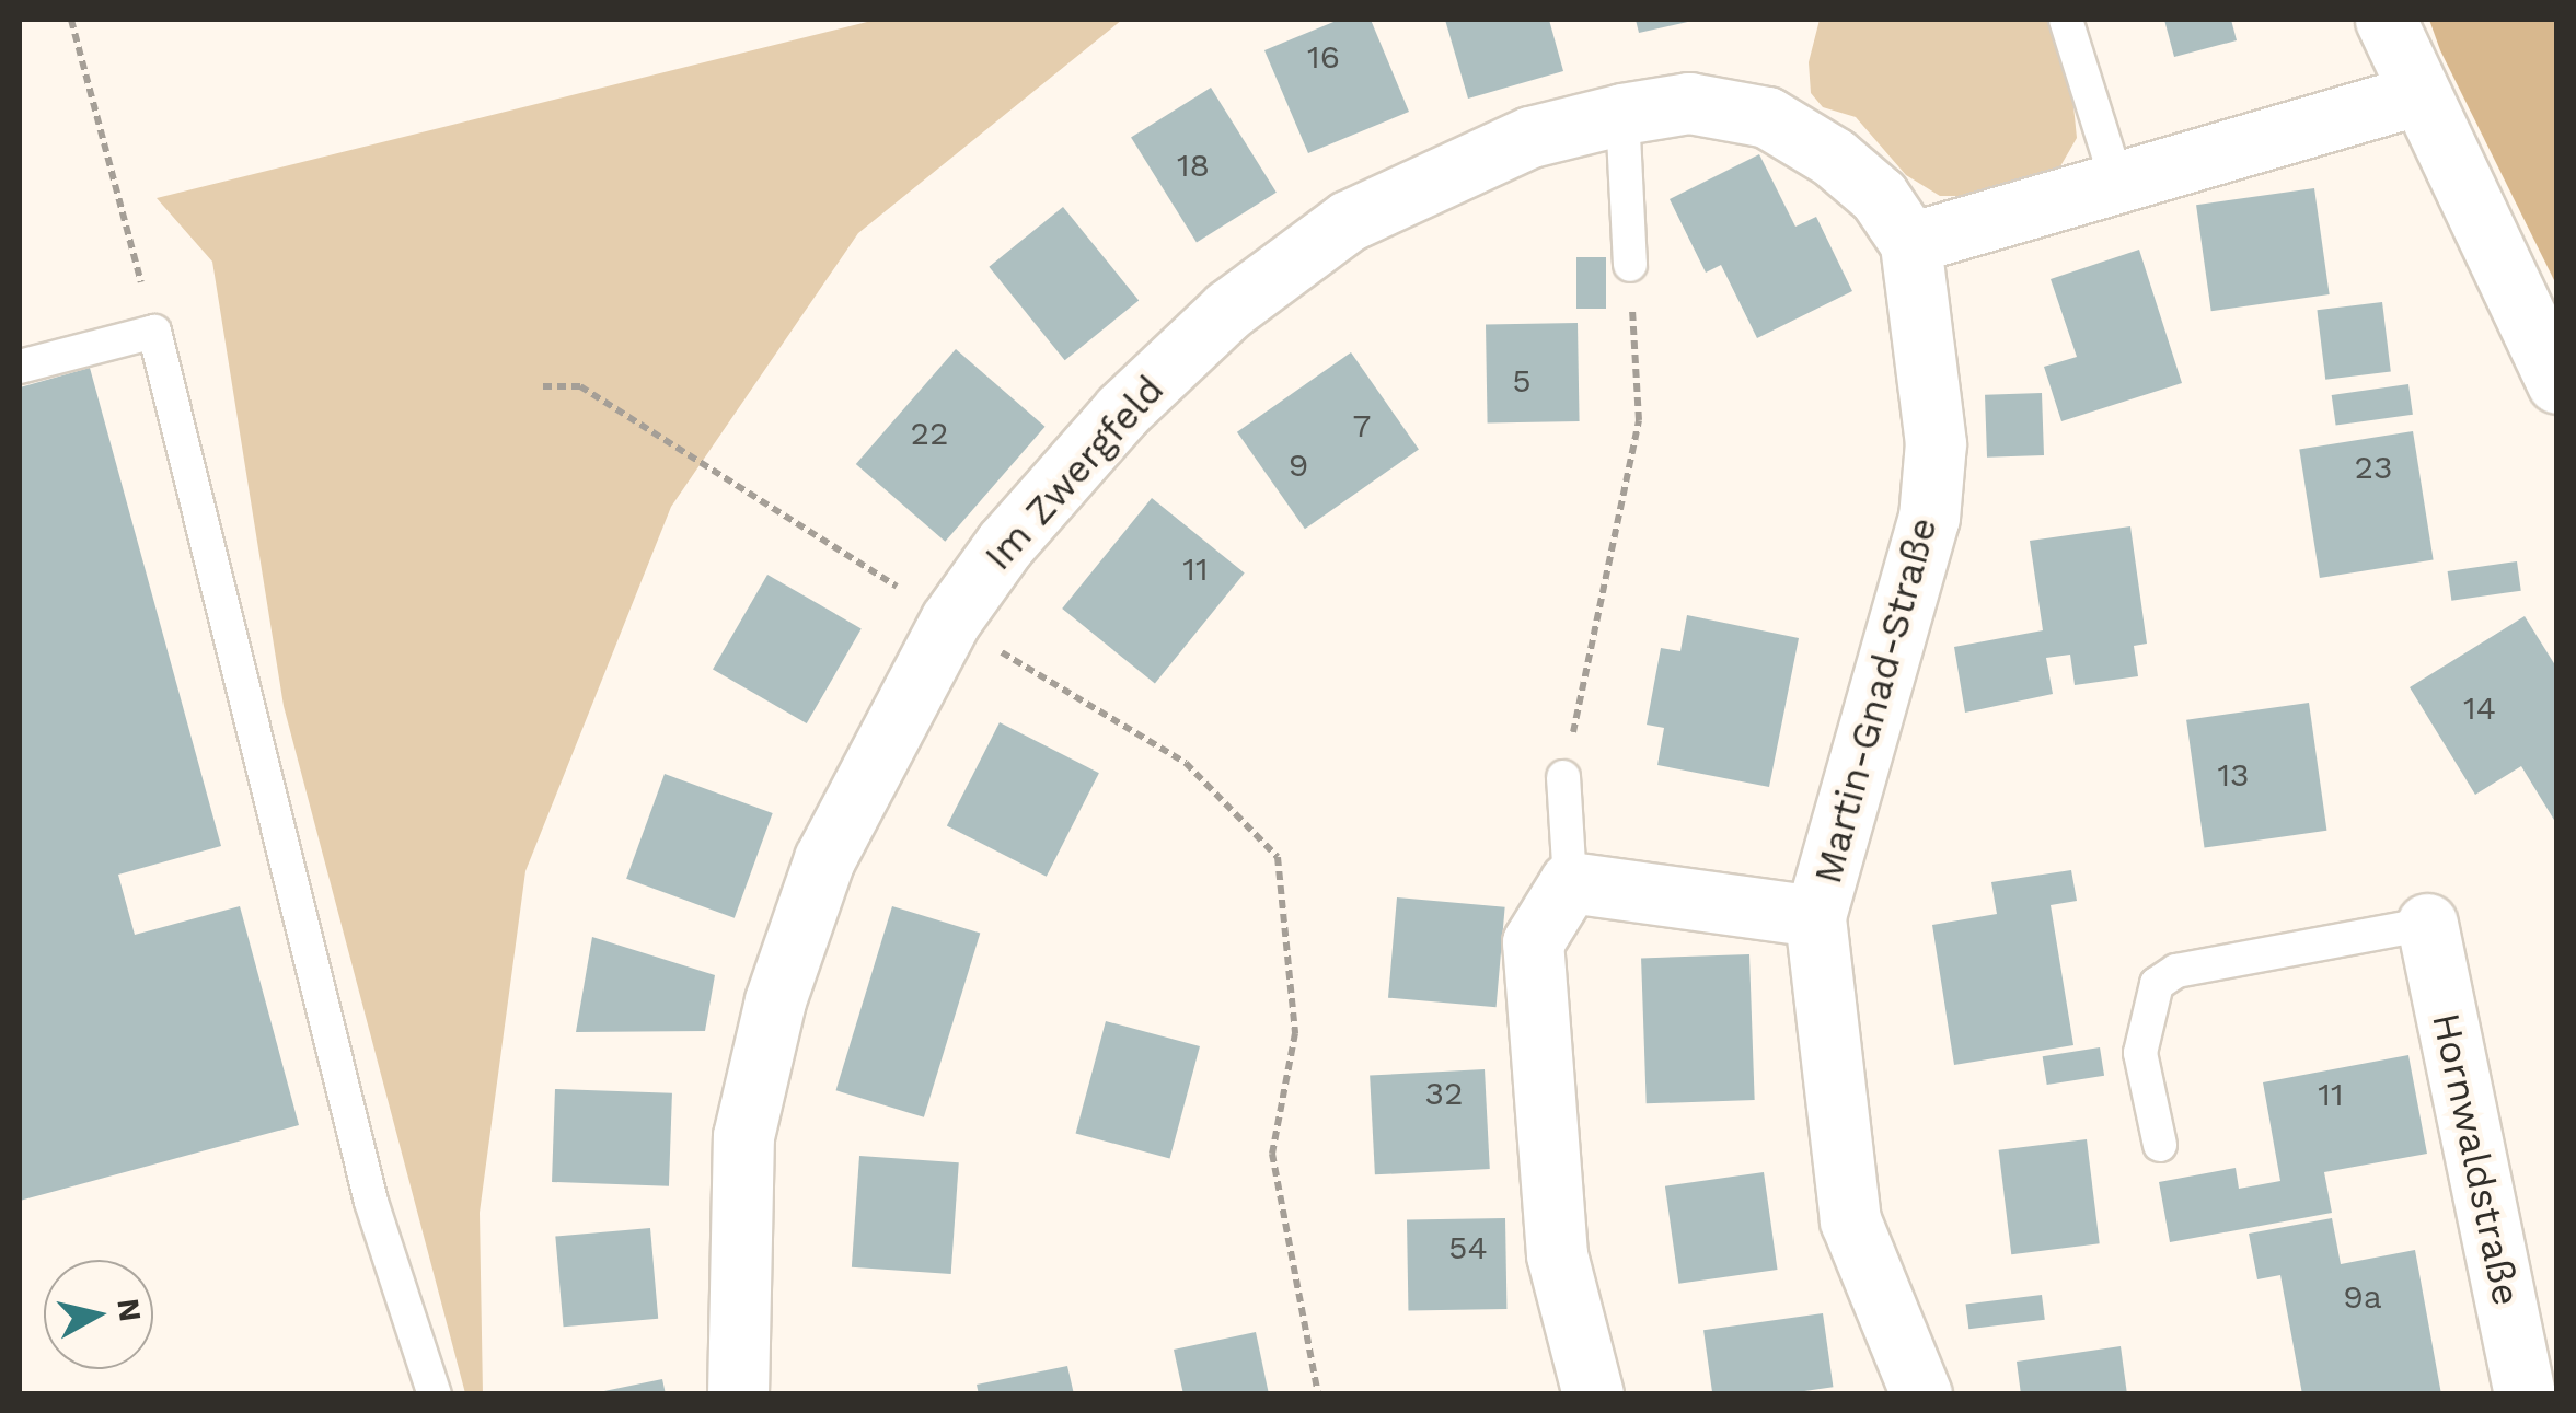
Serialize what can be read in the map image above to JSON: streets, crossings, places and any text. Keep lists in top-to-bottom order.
{
  "streets": {
    "street": ["Im Zwergfeld", "Martin-Gnad-Straße", "Hornwaldstraße"]
  },
  "crossings": [
    ["Im Zwergfeld", "Martin-Gnad-Straße"]
  ],
  "house_numbers": [
    "16",
    "18",
    "5",
    "7",
    "22",
    "9",
    "23",
    "11",
    "14",
    "13",
    "32",
    "11",
    "54",
    "9a"
  ],
  "north": "right"
}
